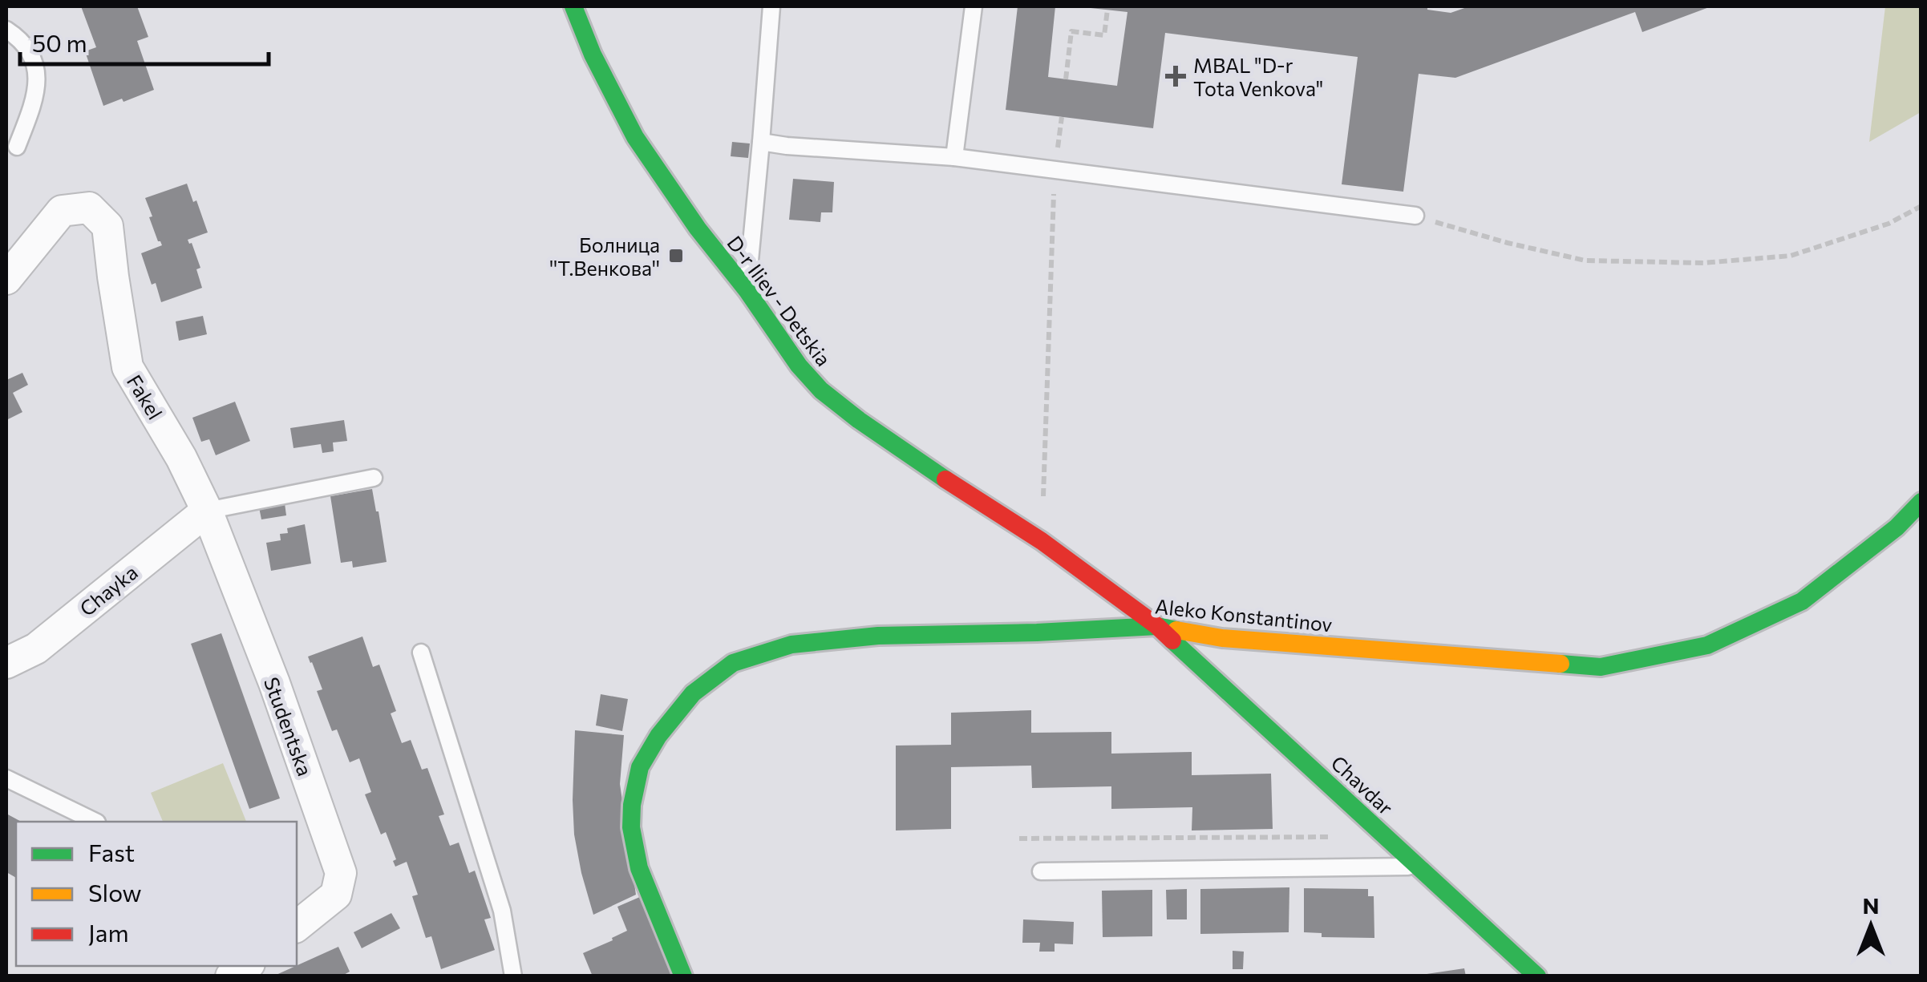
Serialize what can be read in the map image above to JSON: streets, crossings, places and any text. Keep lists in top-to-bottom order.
{
  "streets": {
    "street": [
      "D-r Iliev - Detskia",
      "Fakel",
      "Chayka",
      "Aleko Konstantinov",
      "Studentska",
      "Chavdar"
    ]
  },
  "crossings": [
    ["D-r Iliev - Detskia", "Aleko Konstantinov"],
    ["D-r Iliev - Detskia", "Chavdar"],
    ["Fakel", "Chayka"],
    ["Fakel", "Studentska"],
    ["Chayka", "Studentska"],
    ["Aleko Konstantinov", "Chavdar"]
  ],
  "places": {
    "health": ["MBAL \"D-r Tota Venkova\""],
    "transit": ["Болница ''Т.Венкова''"]
  },
  "legend": ["Fast", "Slow", "Jam"],
  "scale_bar": "50 m",
  "north": "top"
}
